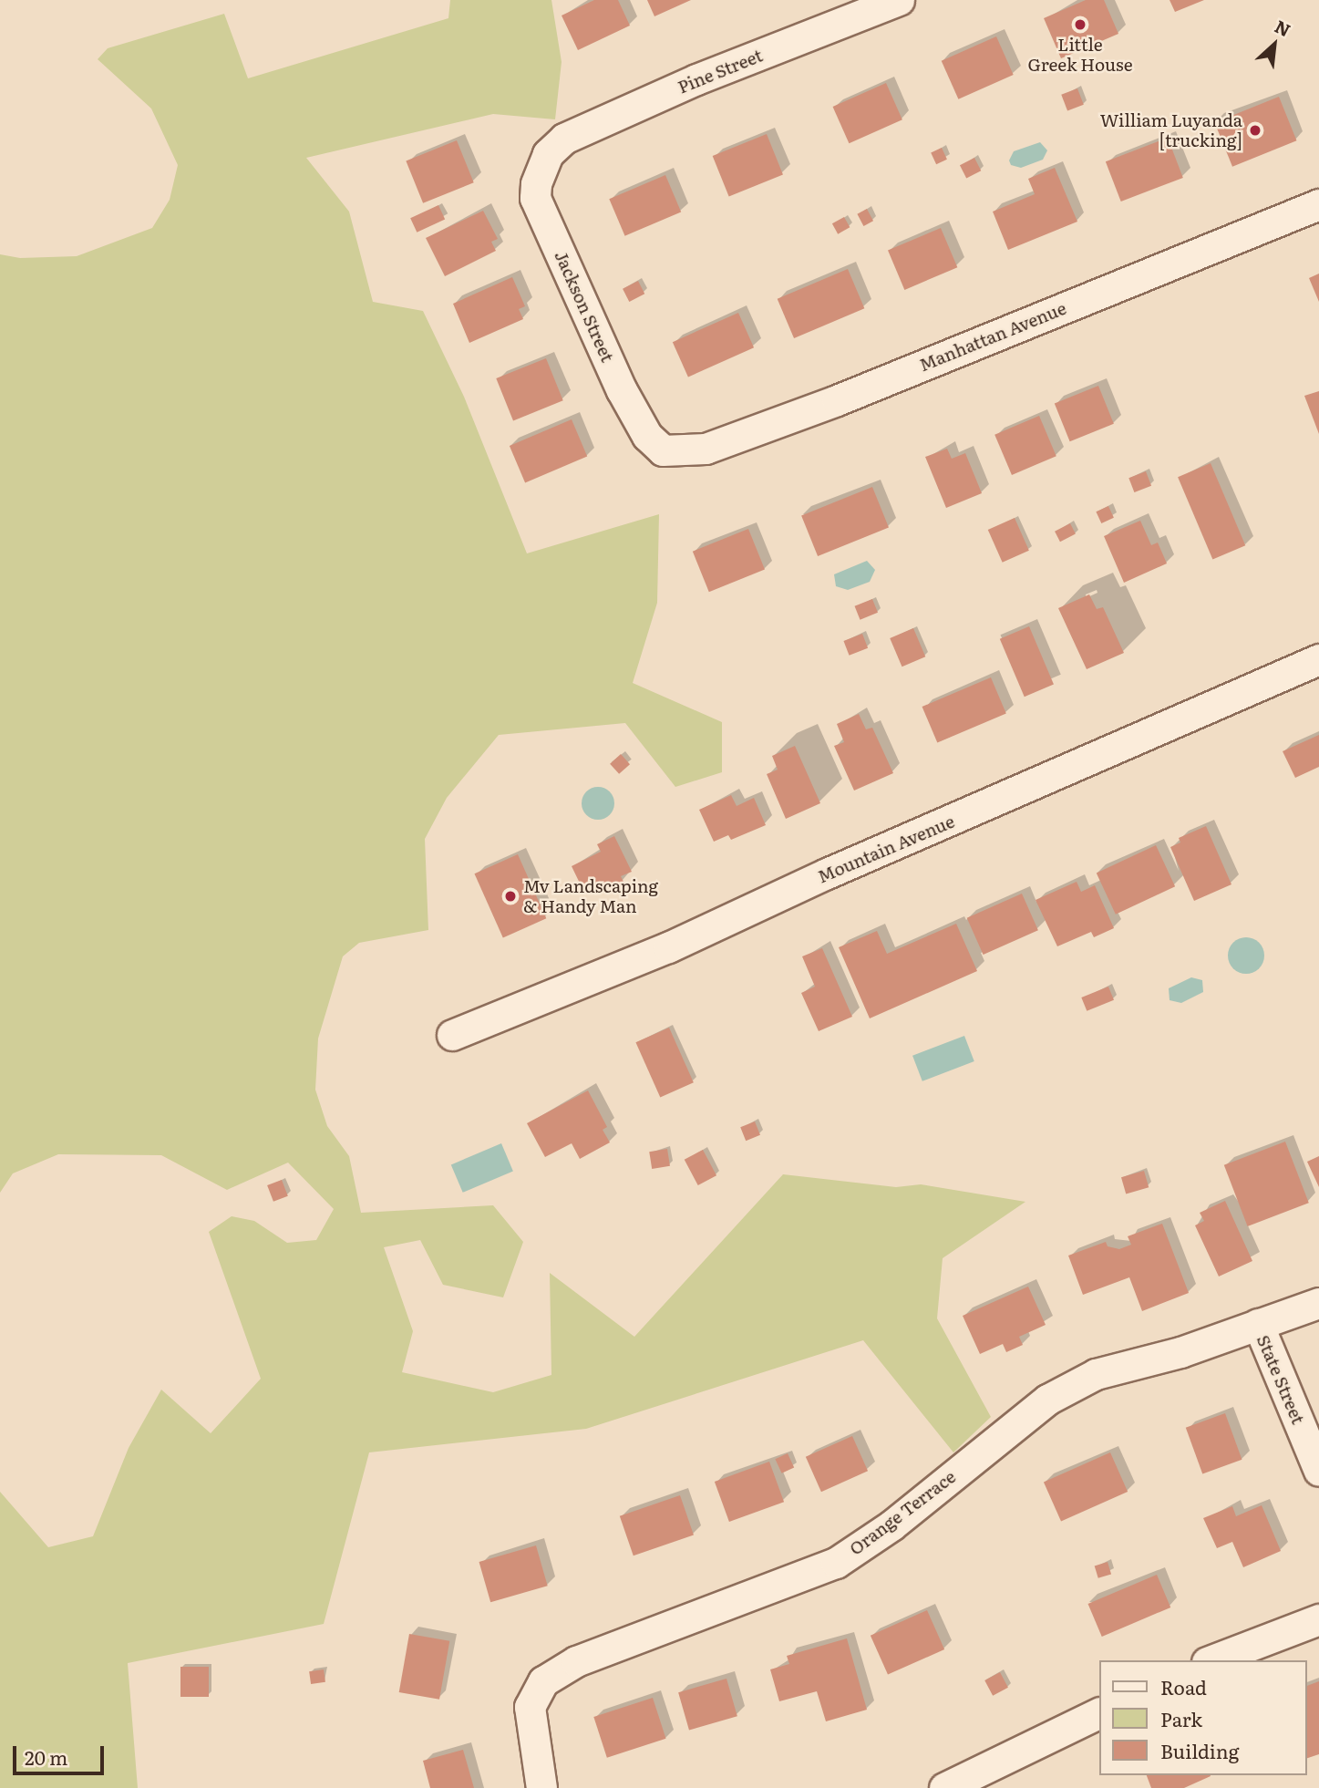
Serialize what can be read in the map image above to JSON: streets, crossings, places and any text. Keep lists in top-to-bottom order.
{
  "streets": {
    "street": [
      "Pine Street",
      "Jackson Street",
      "Manhattan Avenue",
      "Mountain Avenue",
      "State Street",
      "Orange Terrace"
    ]
  },
  "crossings": [
    ["Pine Street", "Jackson Street"],
    ["Jackson Street", "Manhattan Avenue"],
    ["State Street", "Orange Terrace"]
  ],
  "places": ["Little Greek House", "William Luyanda [trucking]", "Mv Landscaping & Handy Man"],
  "legend": ["Road", "Park", "Building"],
  "scale_bar": "20 m",
  "north": "top right"
}
